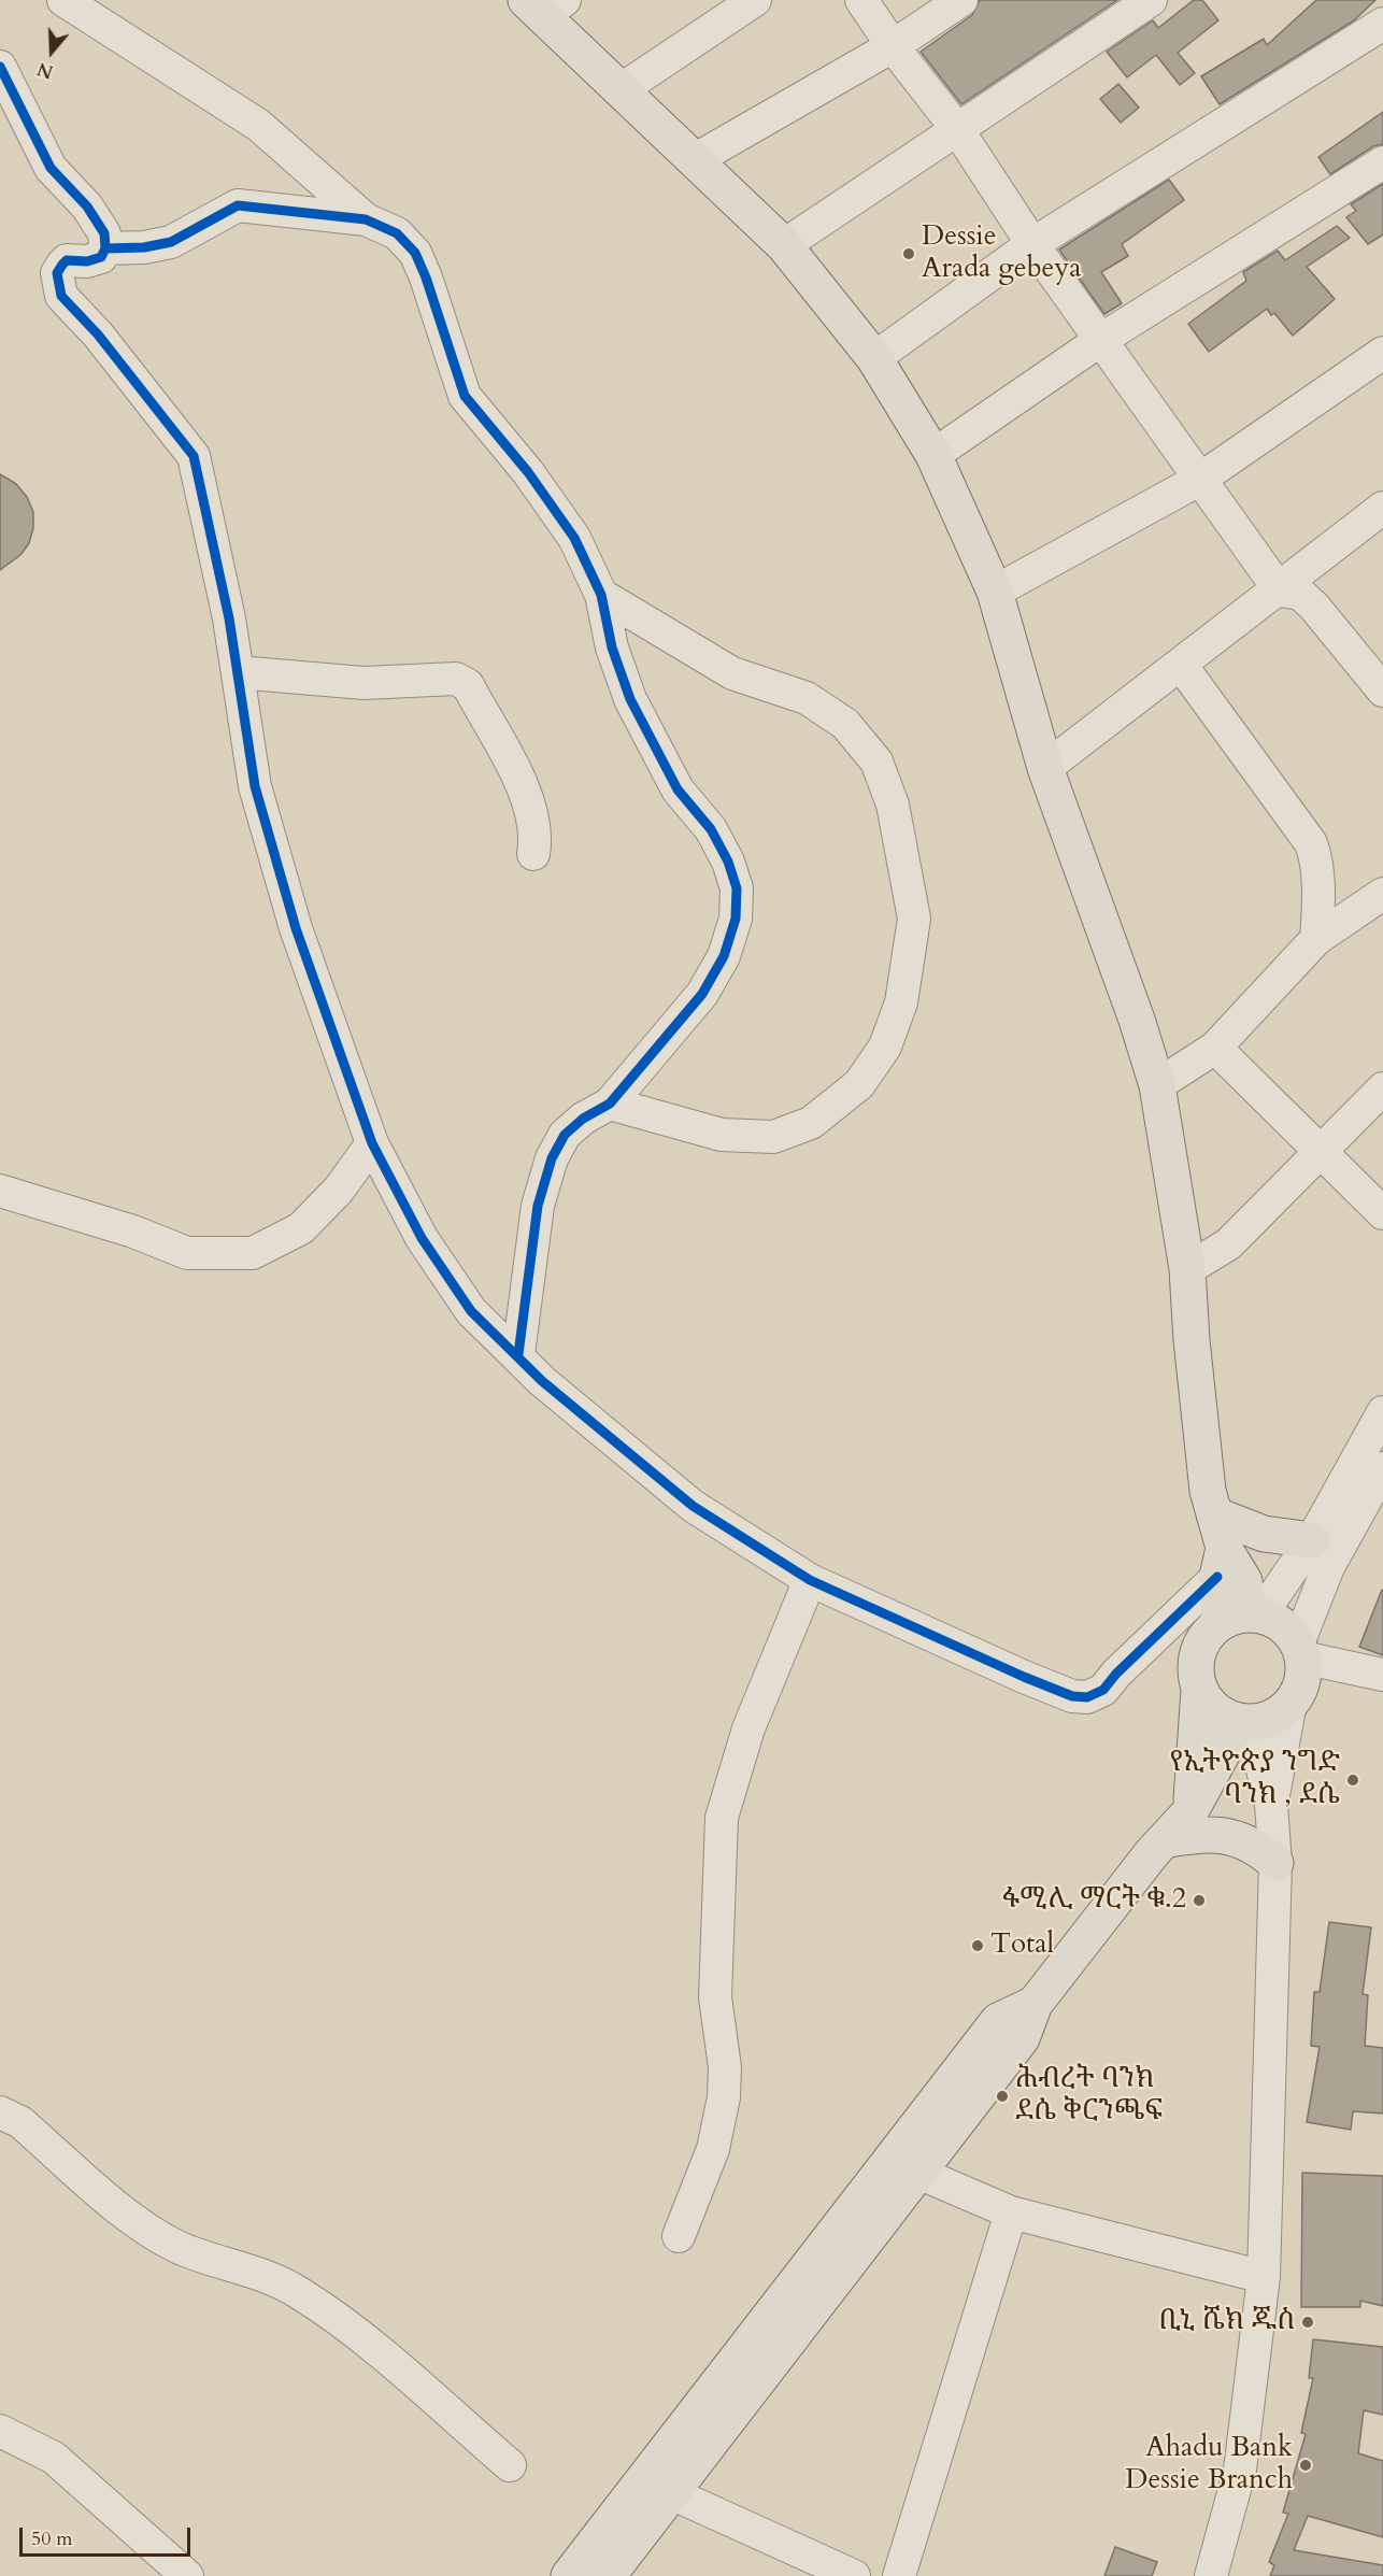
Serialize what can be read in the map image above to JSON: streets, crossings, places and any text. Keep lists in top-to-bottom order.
{
  "places": [
    "Dessie Arada gebeya",
    "የኢትዮጵያ ንግድ ባንክ , ደሴ",
    "ፋሚሊ ማርት ቁ.2",
    "Total",
    "ሕብረት ባንክ ደሴ ቅርንጫፍ",
    "ቢኒ ሼክ ጁስ",
    "Ahadu Bank Dessie Branch"
  ],
  "scale_bar": "50 m",
  "north": "bottom"
}
